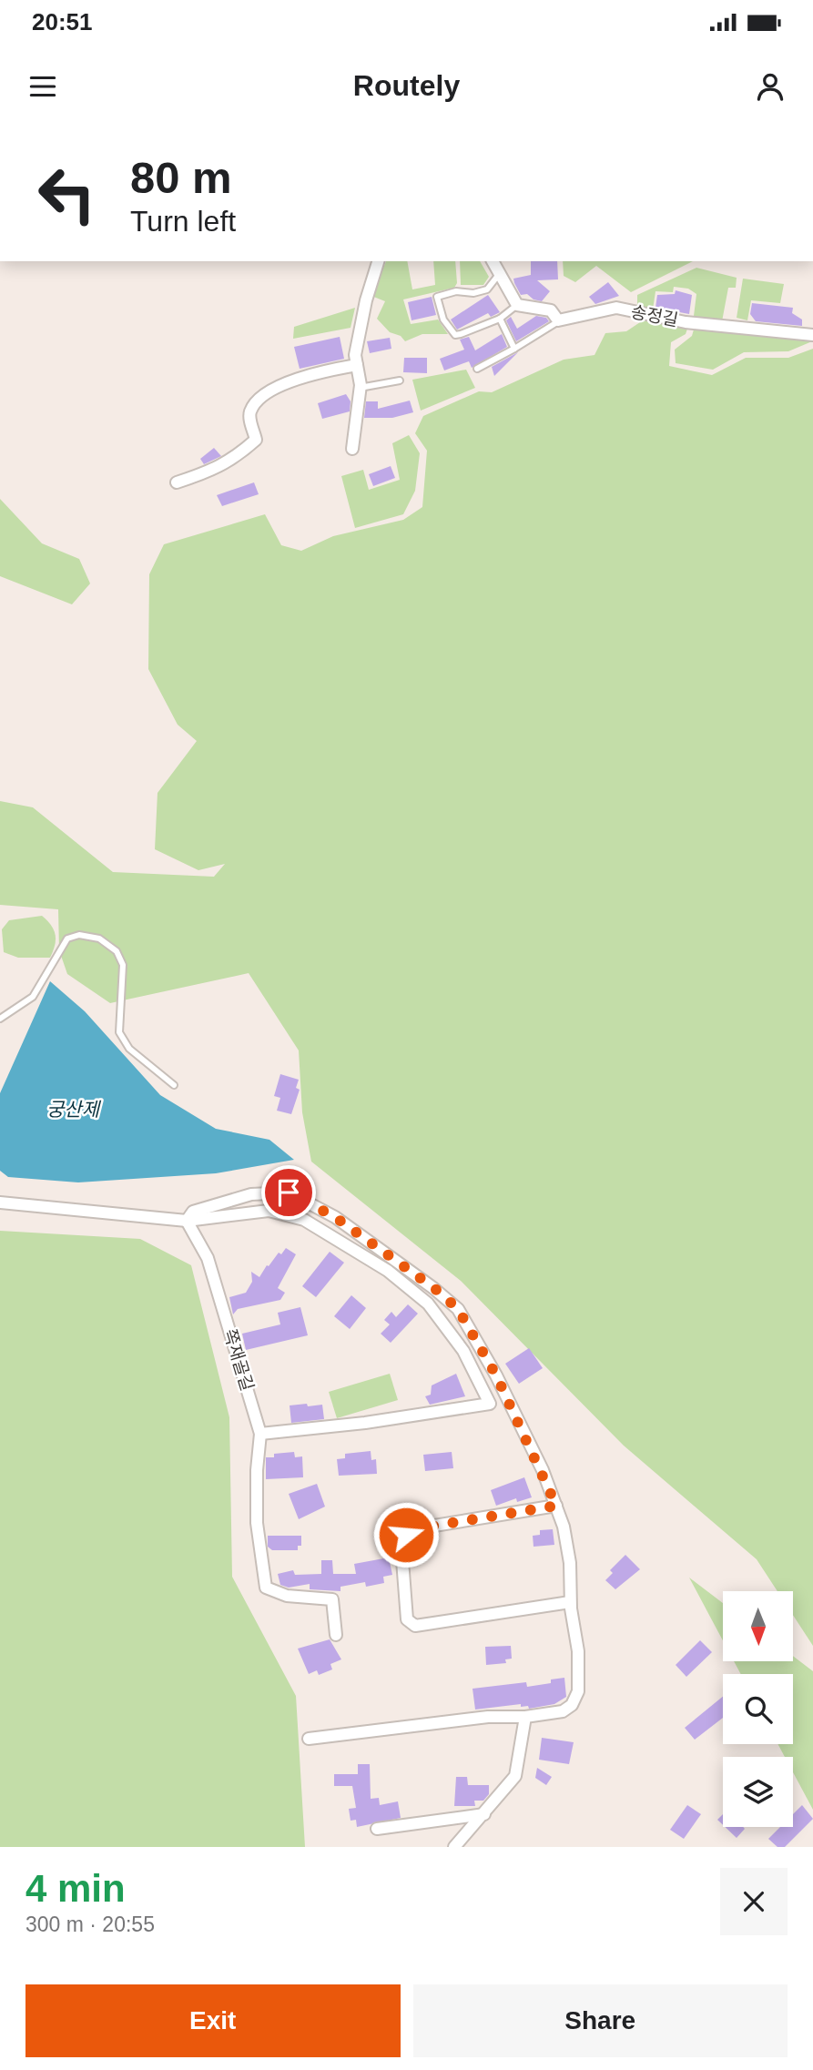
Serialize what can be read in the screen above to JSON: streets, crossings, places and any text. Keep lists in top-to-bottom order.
{
  "streets": {
    "street": ["송정길", "쪽재골길"]
  },
  "water": ["궁산제"],
  "north": "bottom",
  "page": {
    "status": "20:51",
    "header": "Routely",
    "turn": ["80 m", "Turn left"],
    "heading": ["4 min", "300 m · 20:55"],
    "buttons": ["Exit", "Share"]
  }
}
